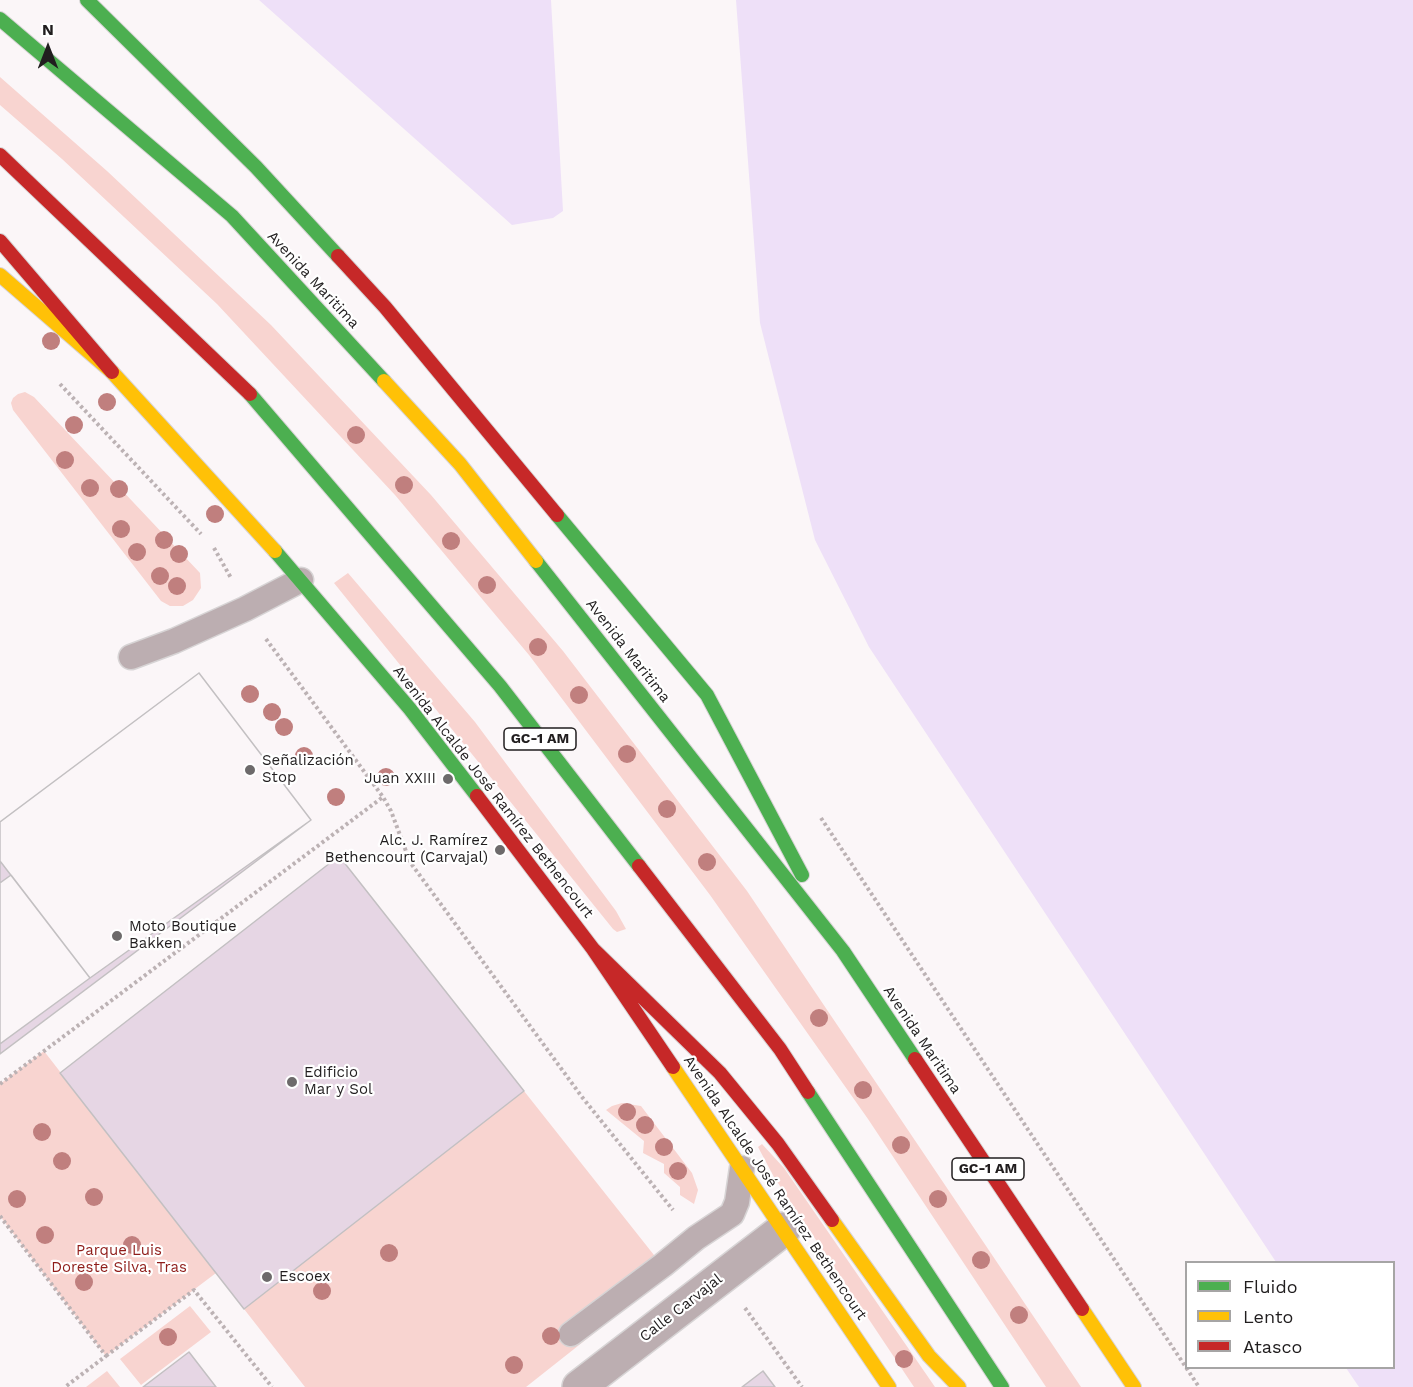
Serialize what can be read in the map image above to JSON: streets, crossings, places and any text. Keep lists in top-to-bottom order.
{
  "streets": {
    "main road": ["Avenida Maritima", "GC-1 AM", "Avenida Alcalde José Ramírez Bethencourt"],
    "street": ["Calle Carvajal"]
  },
  "crossings": [
    ["Avenida Alcalde José Ramírez Bethencourt", "Calle Carvajal"]
  ],
  "parks": ["Parque Luis Doreste Silva, Tras"],
  "places": [
    "Señalización Stop",
    "Juan XXIII",
    "Alc. J. Ramírez Bethencourt (Carvajal)",
    "Moto Boutique Bakken",
    "Edificio Mar y Sol",
    "Escoex"
  ],
  "legend": ["Fluido", "Lento", "Atasco"],
  "north": "top"
}
